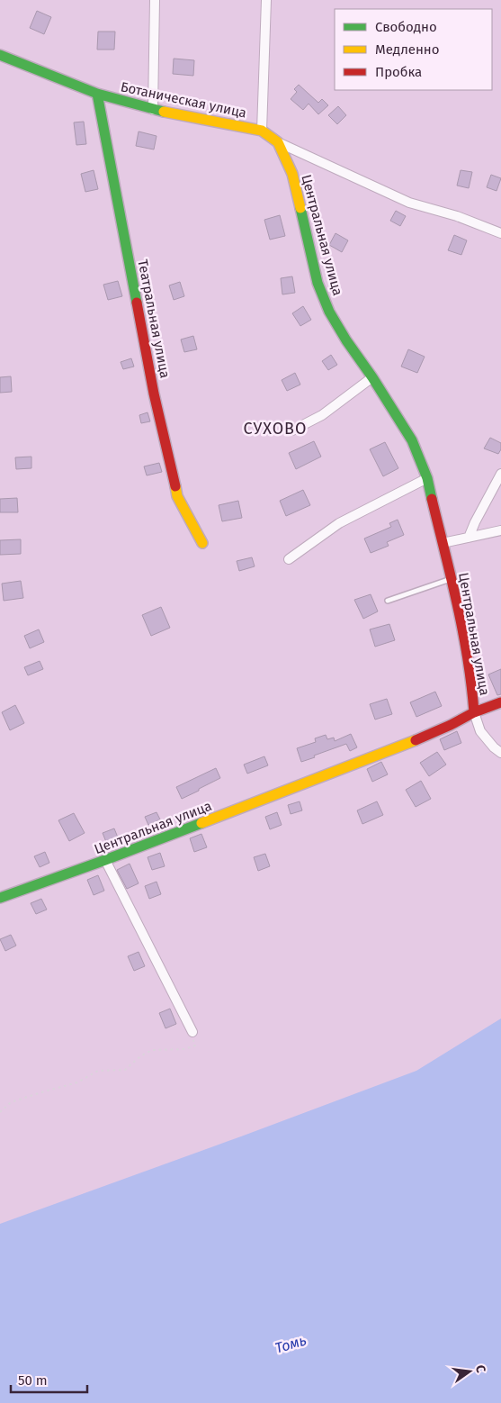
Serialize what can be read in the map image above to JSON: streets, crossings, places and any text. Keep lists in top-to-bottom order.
{
  "streets": {
    "street": ["Ботаническая улица", "Центральная улица", "Театральная улица"]
  },
  "crossings": [
    ["Ботаническая улица", "Центральная улица"],
    ["Ботаническая улица", "Театральная улица"]
  ],
  "districts": ["СУХОВО"],
  "water": ["Томь"],
  "legend": ["Свободно", "Медленно", "Пробка"],
  "scale_bar": "50 m",
  "north": "right"
}
